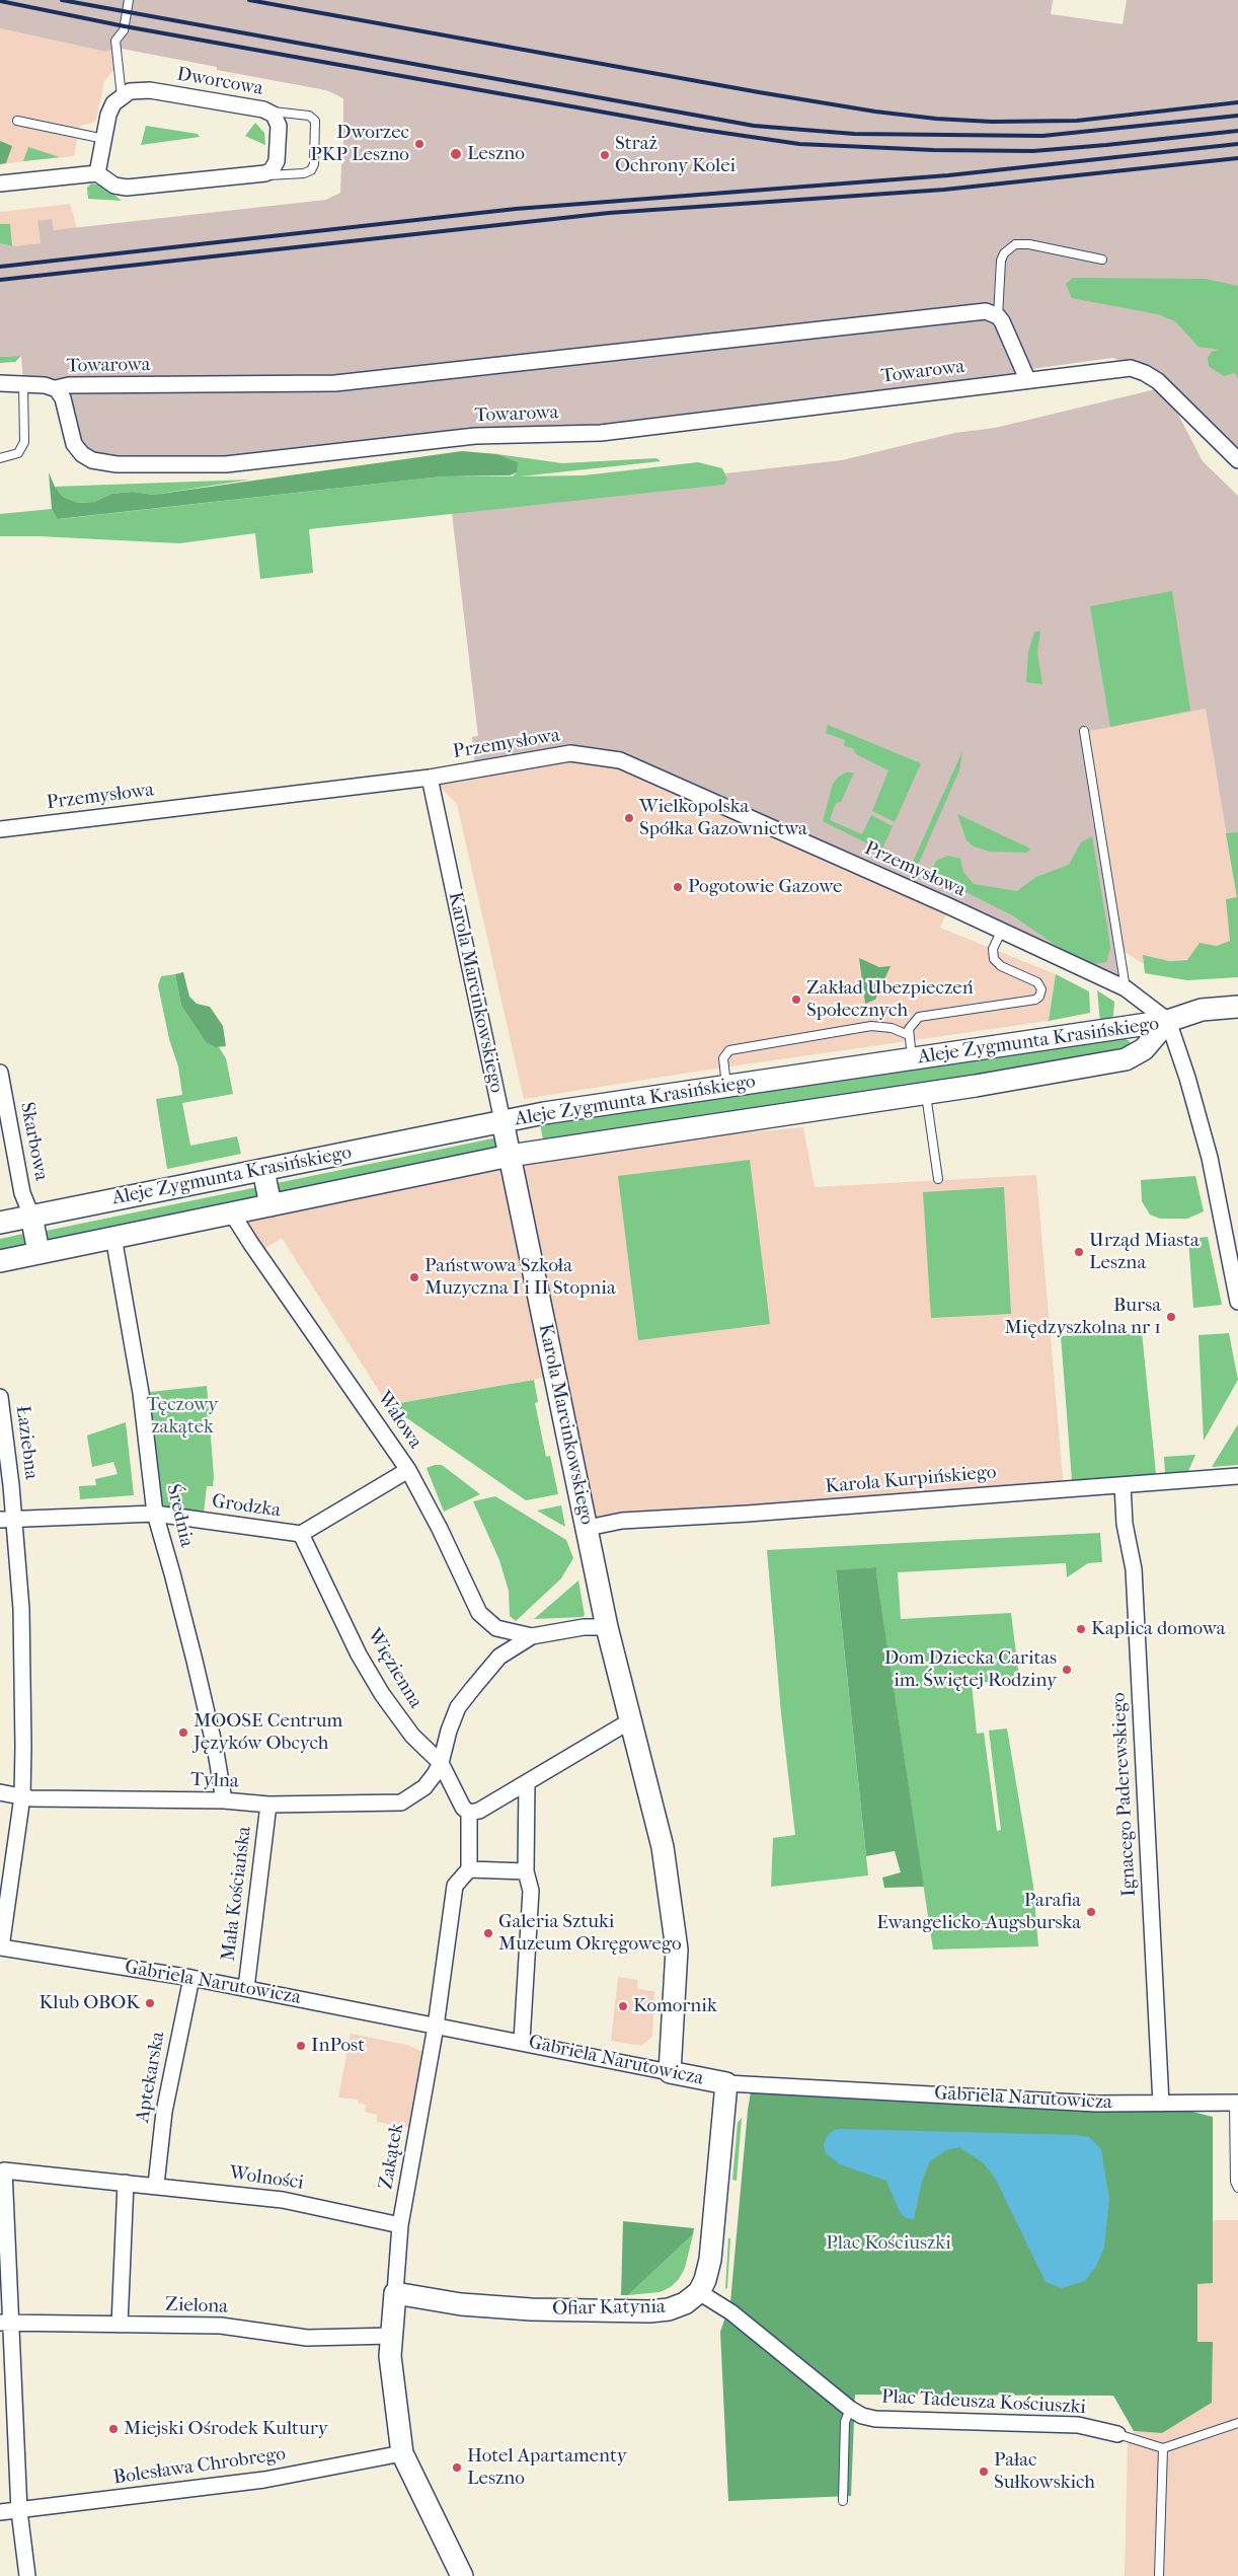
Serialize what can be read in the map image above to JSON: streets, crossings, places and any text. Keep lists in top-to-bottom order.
{
  "streets": {
    "street": [
      "Dworcowa",
      "Towarowa",
      "Przemysłowa",
      "Karola Marcinkowskiego",
      "Aleje Zygmunta Krasińskiego",
      "Skarbowa",
      "Wałowa",
      "Łaziebna",
      "Karola Kurpińskiego",
      "Grodzka",
      "Średnia",
      "Więzienna",
      "Tylna",
      "Ignacego Paderewskiego",
      "Mała Kościańska",
      "Gabriela Narutowicza",
      "Aptekarska",
      "Zakątek",
      "Wolności",
      "Zielona",
      "Ofiar Katynia",
      "Plac Tadeusza Kościuszki",
      "Bolesława Chrobrego"
    ]
  },
  "crossings": [
    ["Przemysłowa", "Karola Marcinkowskiego"],
    ["Przemysłowa", "Aleje Zygmunta Krasińskiego"],
    ["Karola Marcinkowskiego", "Aleje Zygmunta Krasińskiego"],
    ["Karola Marcinkowskiego", "Wałowa"],
    ["Karola Marcinkowskiego", "Karola Kurpińskiego"],
    ["Karola Marcinkowskiego", "Gabriela Narutowicza"],
    ["Aleje Zygmunta Krasińskiego", "Skarbowa"],
    ["Aleje Zygmunta Krasińskiego", "Wałowa"],
    ["Aleje Zygmunta Krasińskiego", "Średnia"],
    ["Wałowa", "Grodzka"],
    ["Wałowa", "Więzienna"],
    ["Wałowa", "Tylna"],
    ["Łaziebna", "Grodzka"],
    ["Łaziebna", "Tylna"],
    ["Łaziebna", "Gabriela Narutowicza"],
    ["Karola Kurpińskiego", "Ignacego Paderewskiego"],
    ["Grodzka", "Średnia"],
    ["Grodzka", "Więzienna"],
    ["Średnia", "Tylna"],
    ["Tylna", "Mała Kościańska"],
    ["Ignacego Paderewskiego", "Gabriela Narutowicza"],
    ["Mała Kościańska", "Gabriela Narutowicza"],
    ["Gabriela Narutowicza", "Aptekarska"],
    ["Gabriela Narutowicza", "Zakątek"],
    ["Aptekarska", "Wolności"],
    ["Zakątek", "Wolności"],
    ["Zakątek", "Ofiar Katynia"],
    ["Ofiar Katynia", "Plac Tadeusza Kościuszki"]
  ],
  "parks": ["Tęczowy zakątek", "Plac Kościuszki"],
  "places": [
    "Dworzec PKP Leszno",
    "Leszno",
    "Straż Ochrony Kolei",
    "Wielkopolska Spółka Gazownictwa",
    "Pogotowie Gazowe",
    "Zakład Ubezpieczeń Społecznych",
    "Urząd Miasta Leszna",
    "Państwowa Szkoła Muzyczna I i II Stopnia",
    "Bursa Międzyszkolna nr 1",
    "Kaplica domowa",
    "Dom Dziecka Caritas im. Świętej Rodziny",
    "MOOSE Centrum Języków Obcych",
    "Parafia Ewangelicko-Augsburska",
    "Galeria Sztuki Muzeum Okręgowego",
    "Klub OBOK",
    "Komornik",
    "InPost",
    "Miejski Ośrodek Kultury",
    "Hotel Apartamenty Leszno",
    "Pałac Sułkowskich"
  ]
}
